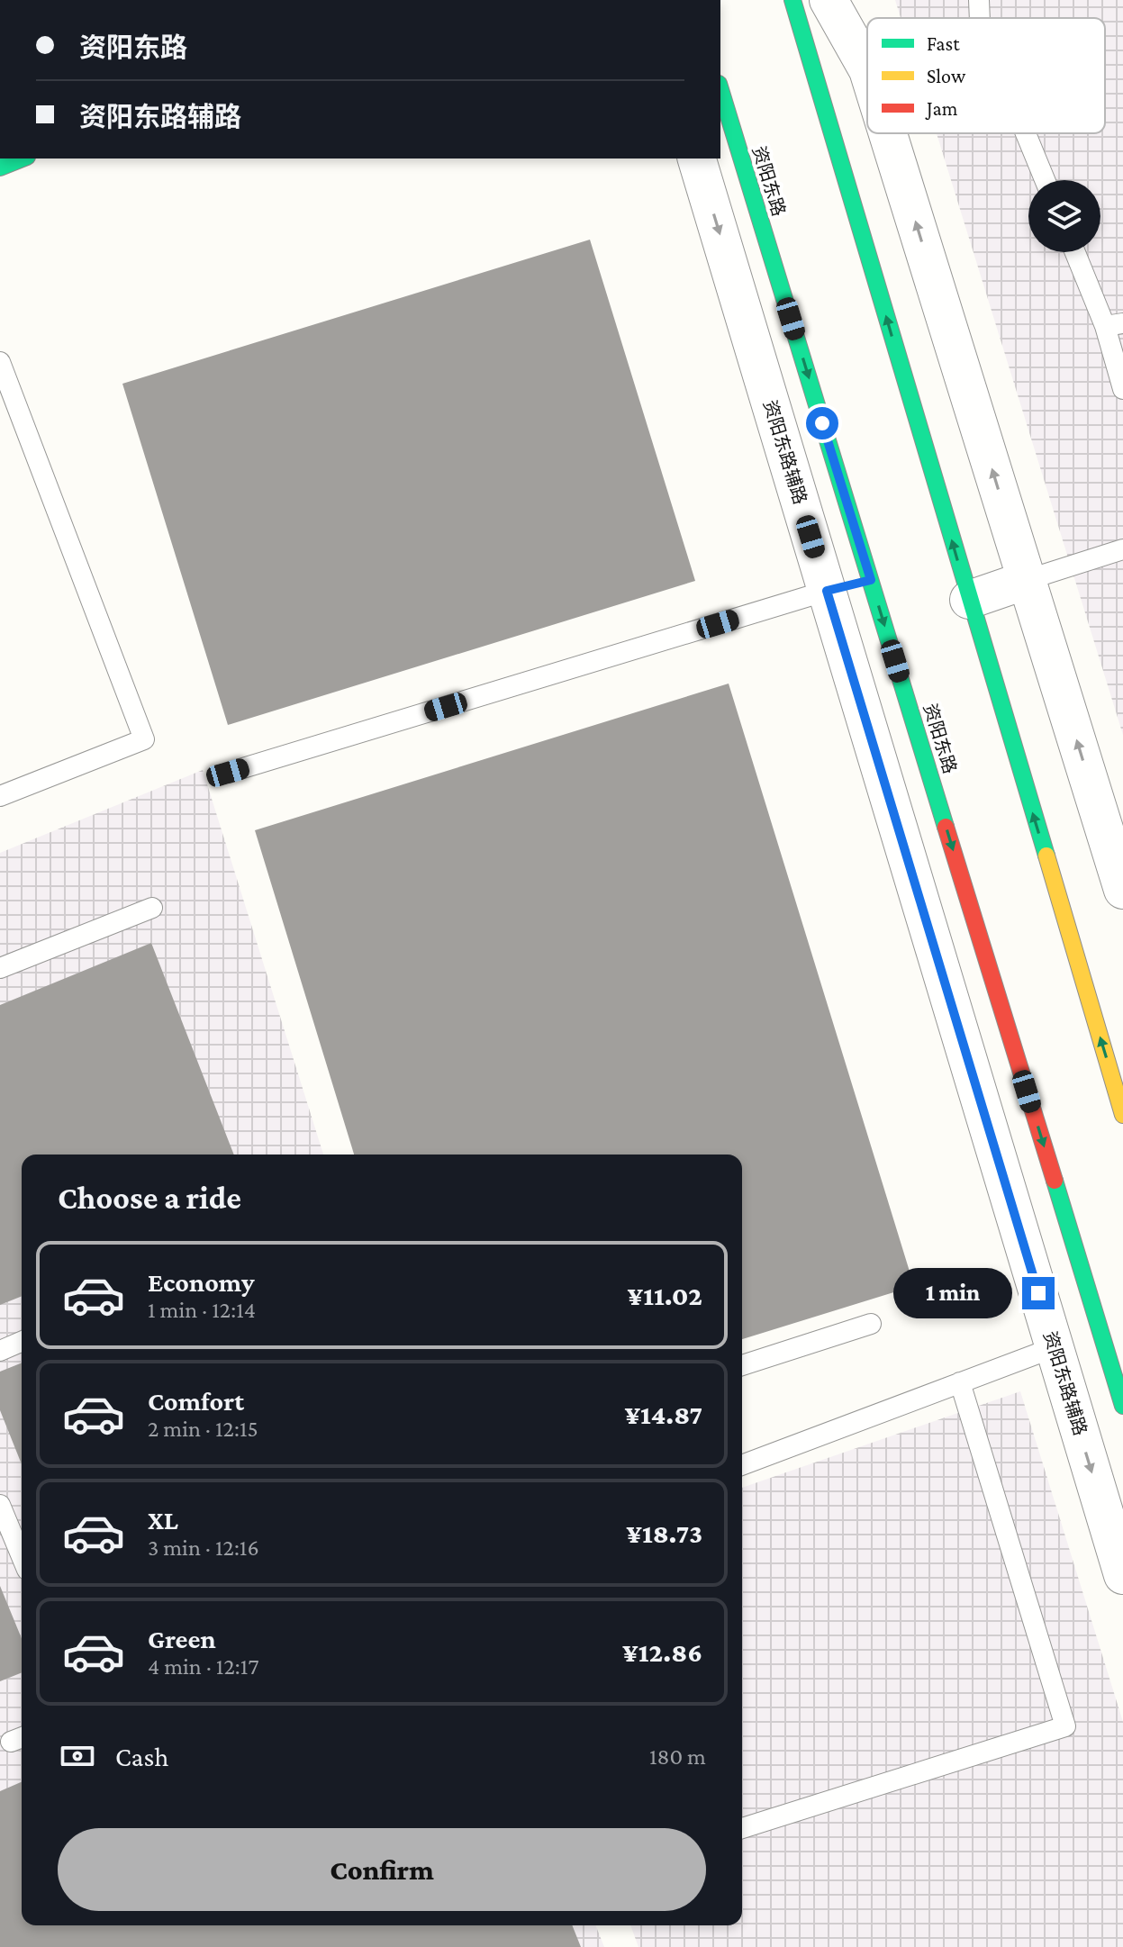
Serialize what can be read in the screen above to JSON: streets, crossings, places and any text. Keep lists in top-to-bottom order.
{
  "streets": {
    "main road": ["资阳东路"],
    "street": ["资阳东路辅路"]
  },
  "legend": ["Fast", "Slow", "Jam"],
  "page": {
    "banner": ["资阳东路", "资阳东路辅路"],
    "heading": "Choose a ride",
    "list": [
      {
        "name": "Economy",
        "note": "1 min · 12:14",
        "value": "¥11.02"
      },
      {
        "name": "Comfort",
        "note": "2 min · 12:15",
        "value": "¥14.87"
      },
      {
        "name": "XL",
        "note": "3 min · 12:16",
        "value": "¥18.73"
      },
      {
        "name": "Green",
        "note": "4 min · 12:17",
        "value": "¥12.86"
      }
    ],
    "bubble": "1 min",
    "pay": ["Cash", "180 m"],
    "buttons": "Confirm"
  }
}
